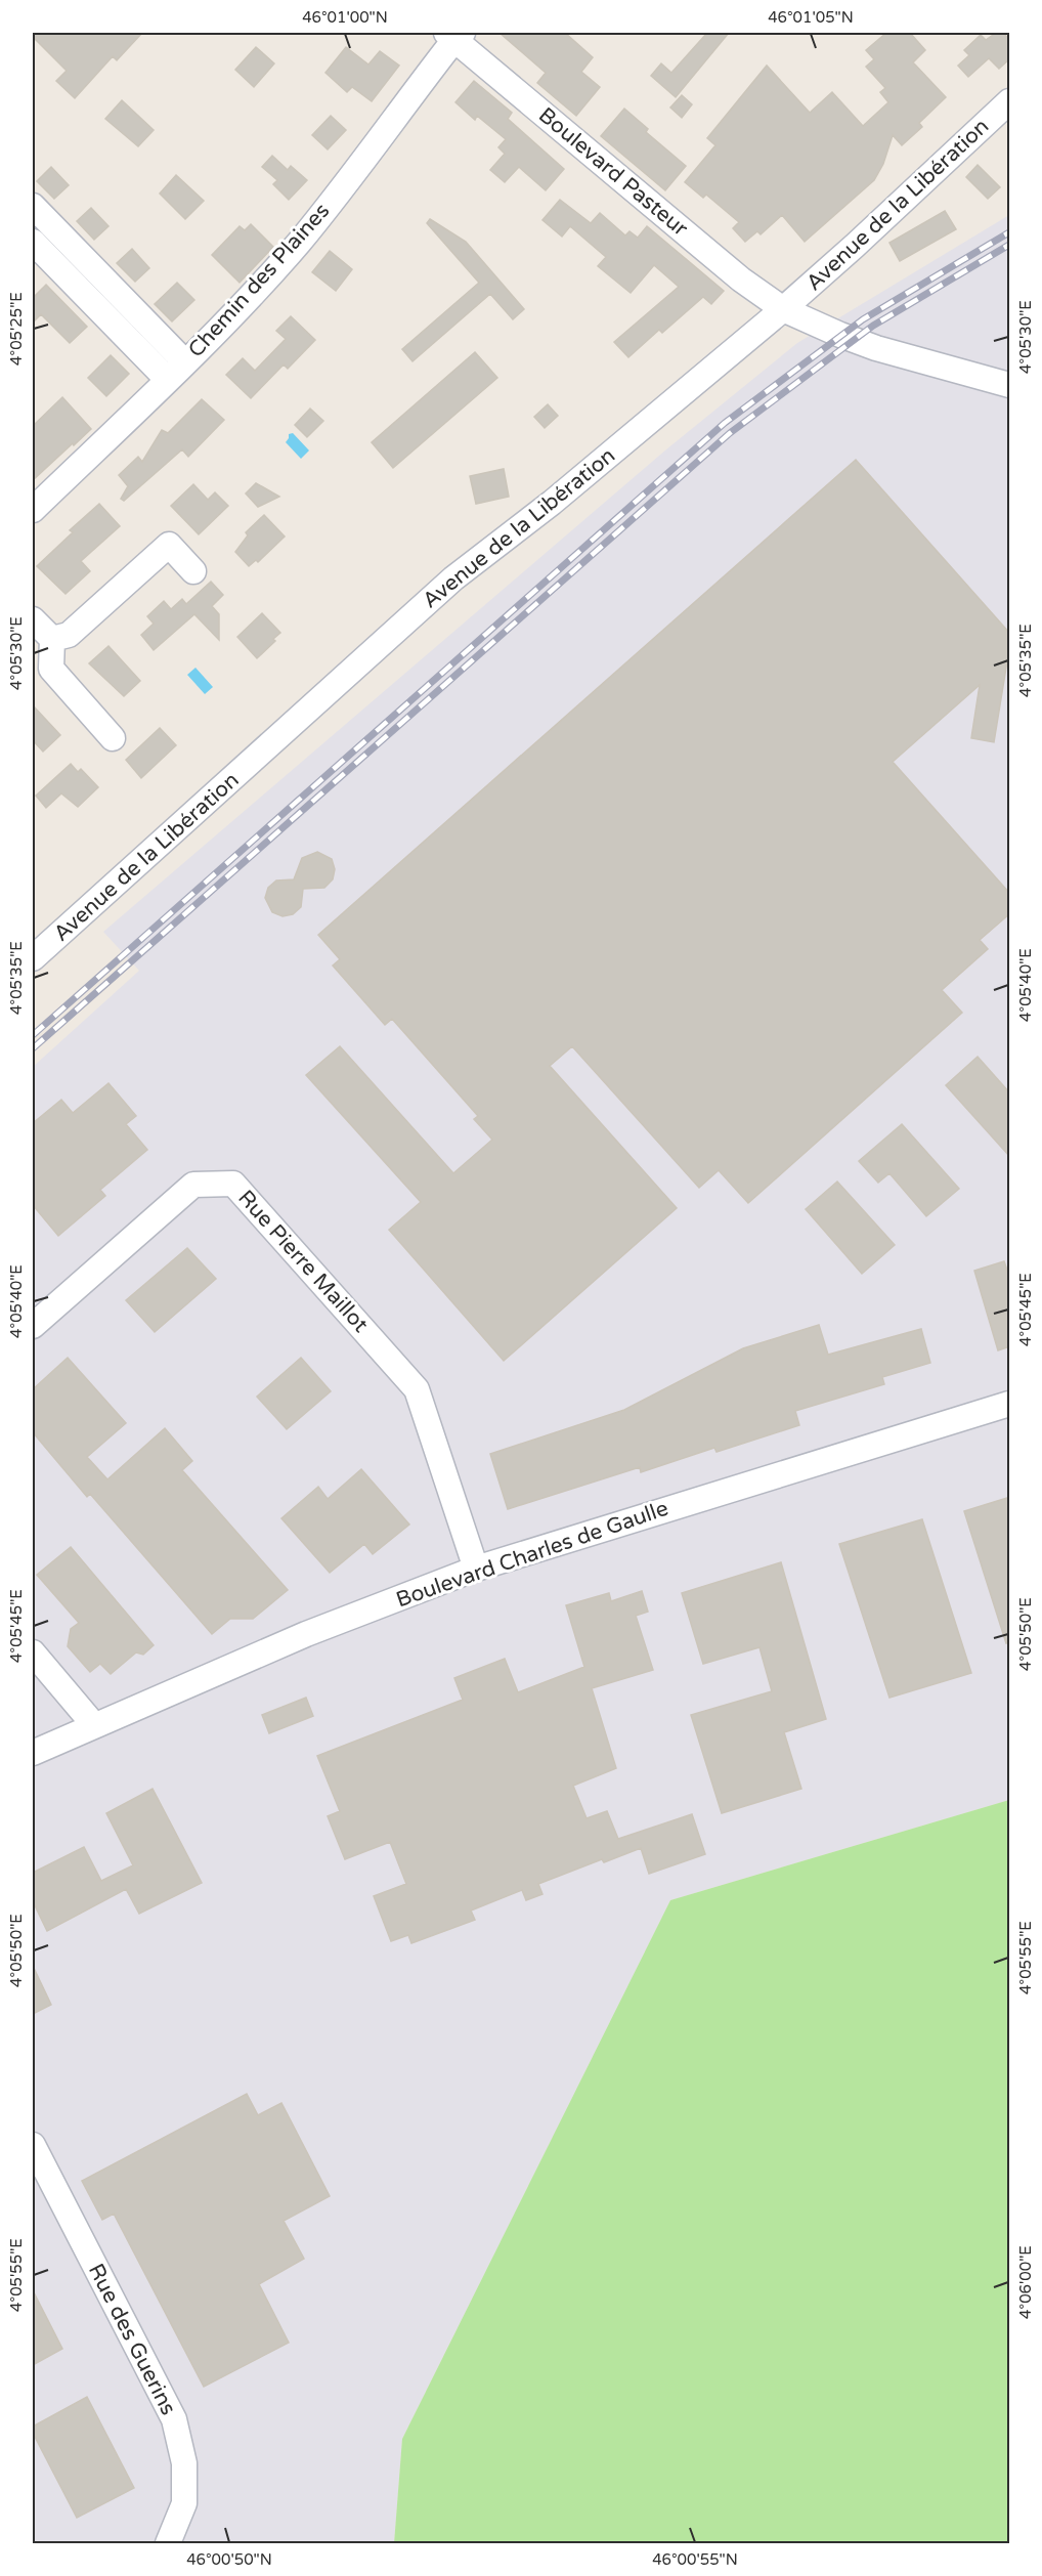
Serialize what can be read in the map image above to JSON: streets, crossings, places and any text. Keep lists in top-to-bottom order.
{
  "streets": {
    "street": [
      "Boulevard Pasteur",
      "Avenue de la Libération",
      "Chemin des Plaines",
      "Rue Pierre Maillot",
      "Boulevard Charles de Gaulle",
      "Rue des Guerins"
    ]
  },
  "crossings": [
    ["Boulevard Pasteur", "Avenue de la Libération"],
    ["Boulevard Pasteur", "Chemin des Plaines"],
    ["Rue Pierre Maillot", "Boulevard Charles de Gaulle"]
  ],
  "coordinates": [
    "46°01'00\"N",
    "46°01'05\"N",
    "4°05'25\"E",
    "4°05'30\"E",
    "4°05'35\"E",
    "4°05'40\"E",
    "4°05'45\"E",
    "4°05'50\"E",
    "4°05'55\"E",
    "4°06'00\"E",
    "46°00'50\"N",
    "46°00'55\"N"
  ]
}
